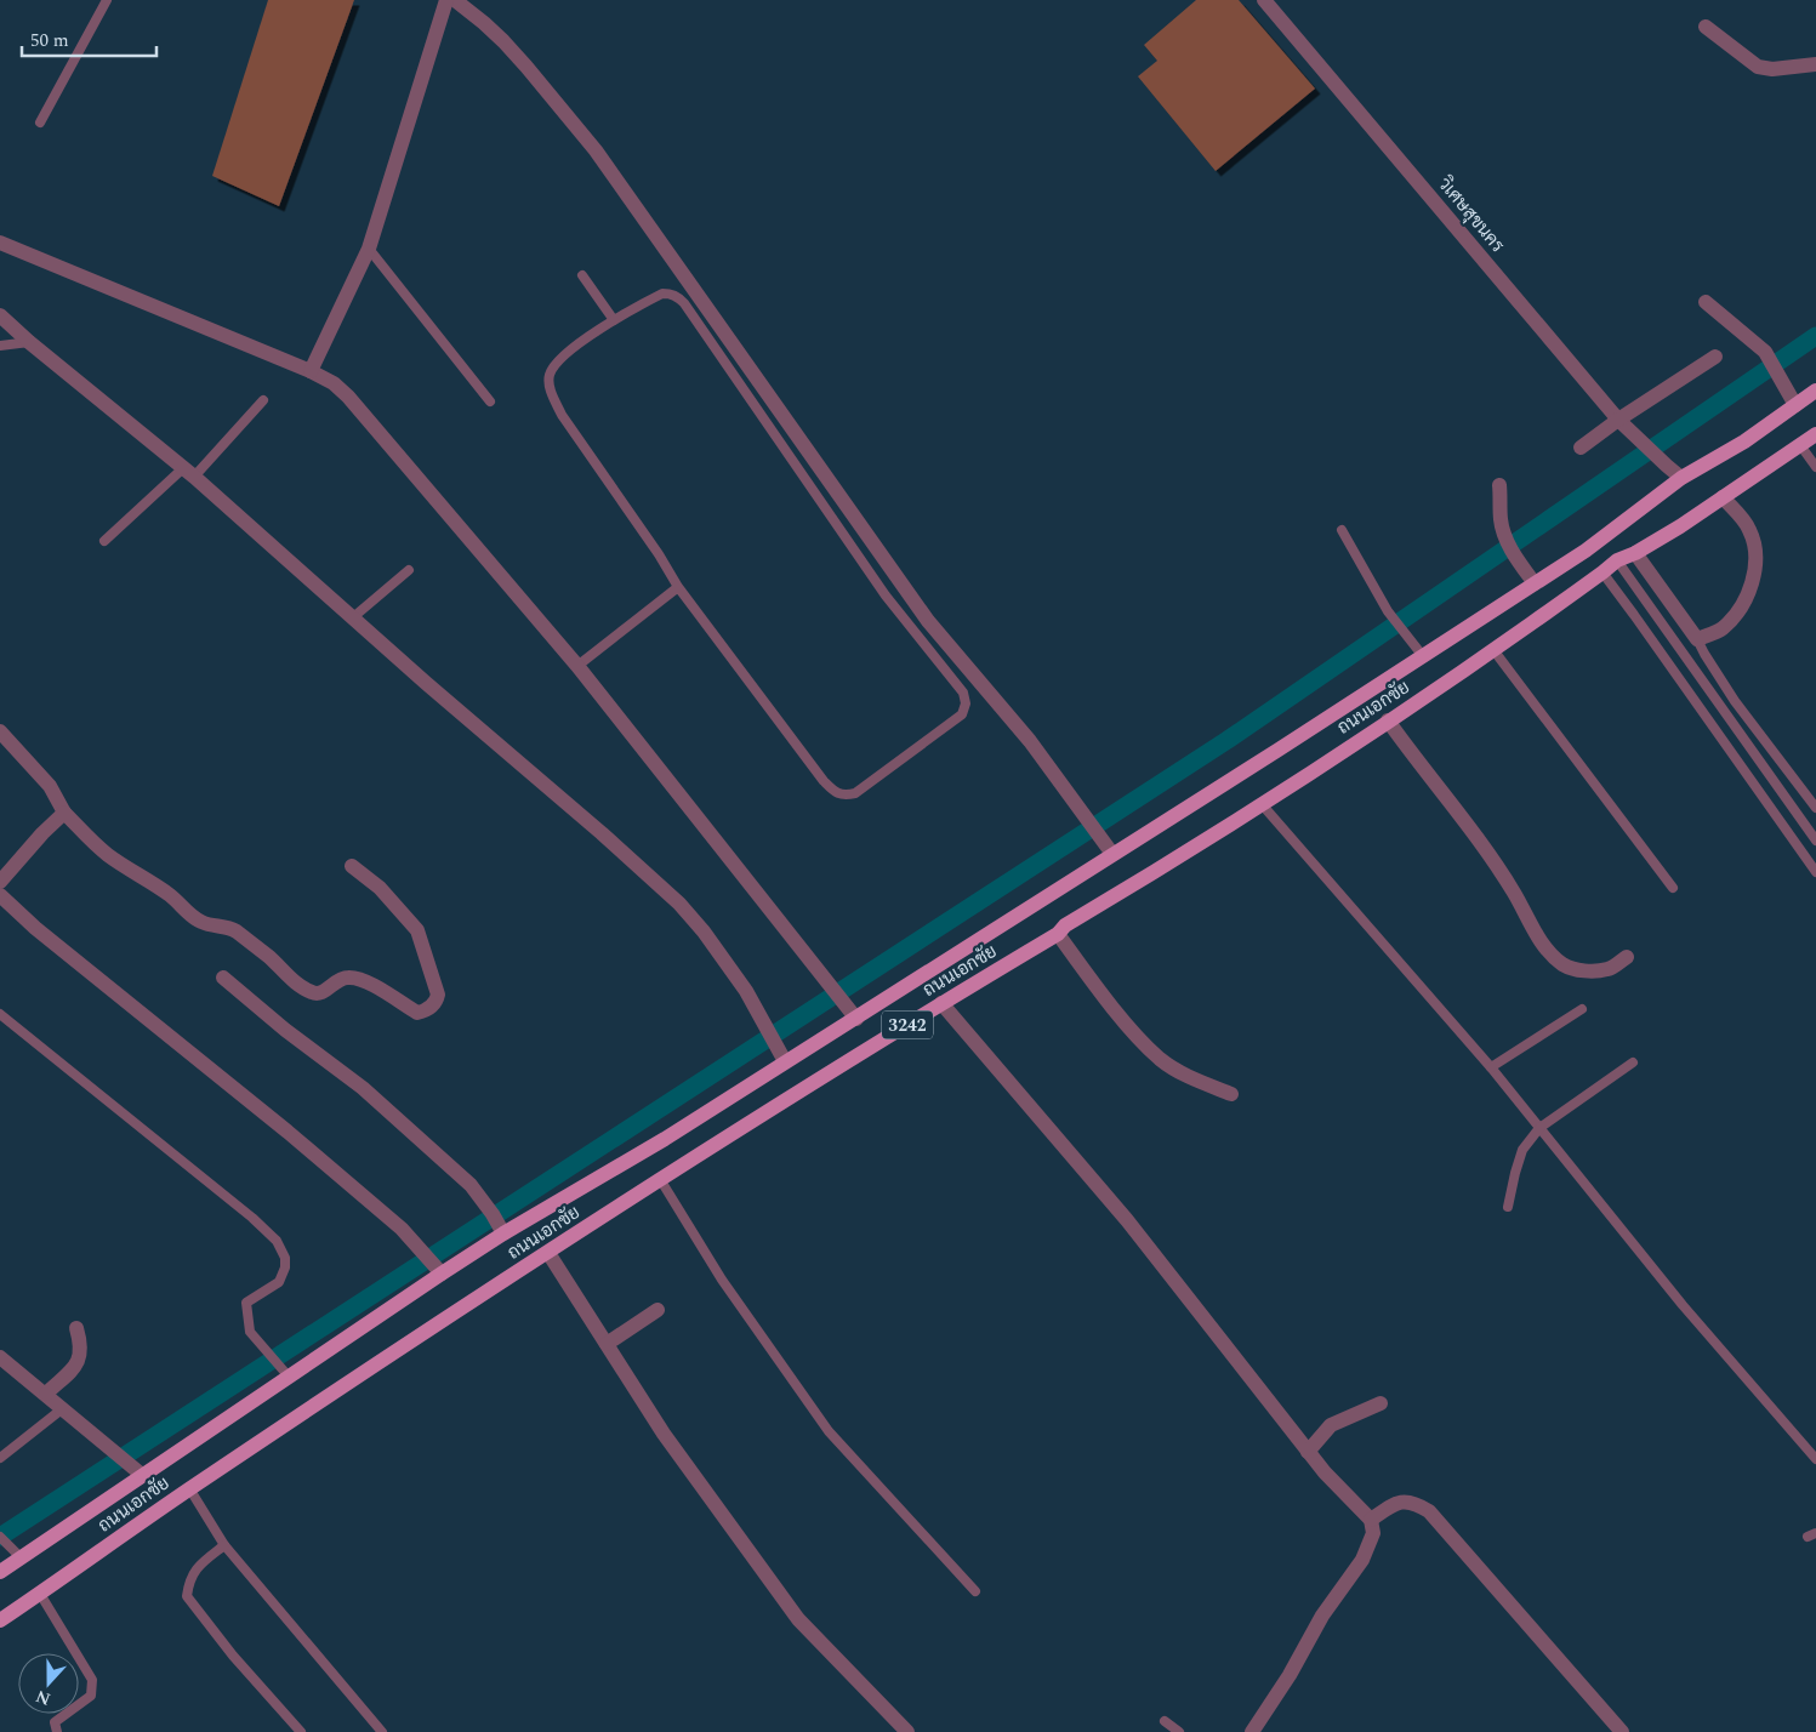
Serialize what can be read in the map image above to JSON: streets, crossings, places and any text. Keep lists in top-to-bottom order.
{
  "streets": {
    "main road": ["ถนนเอกชัย", "3242"],
    "street": ["วิเศษสุขนคร"]
  },
  "crossings": [
    ["วิเศษสุขนคร", "ถนนเอกชัย"]
  ],
  "scale_bar": "50 m",
  "north": "bottom"
}
